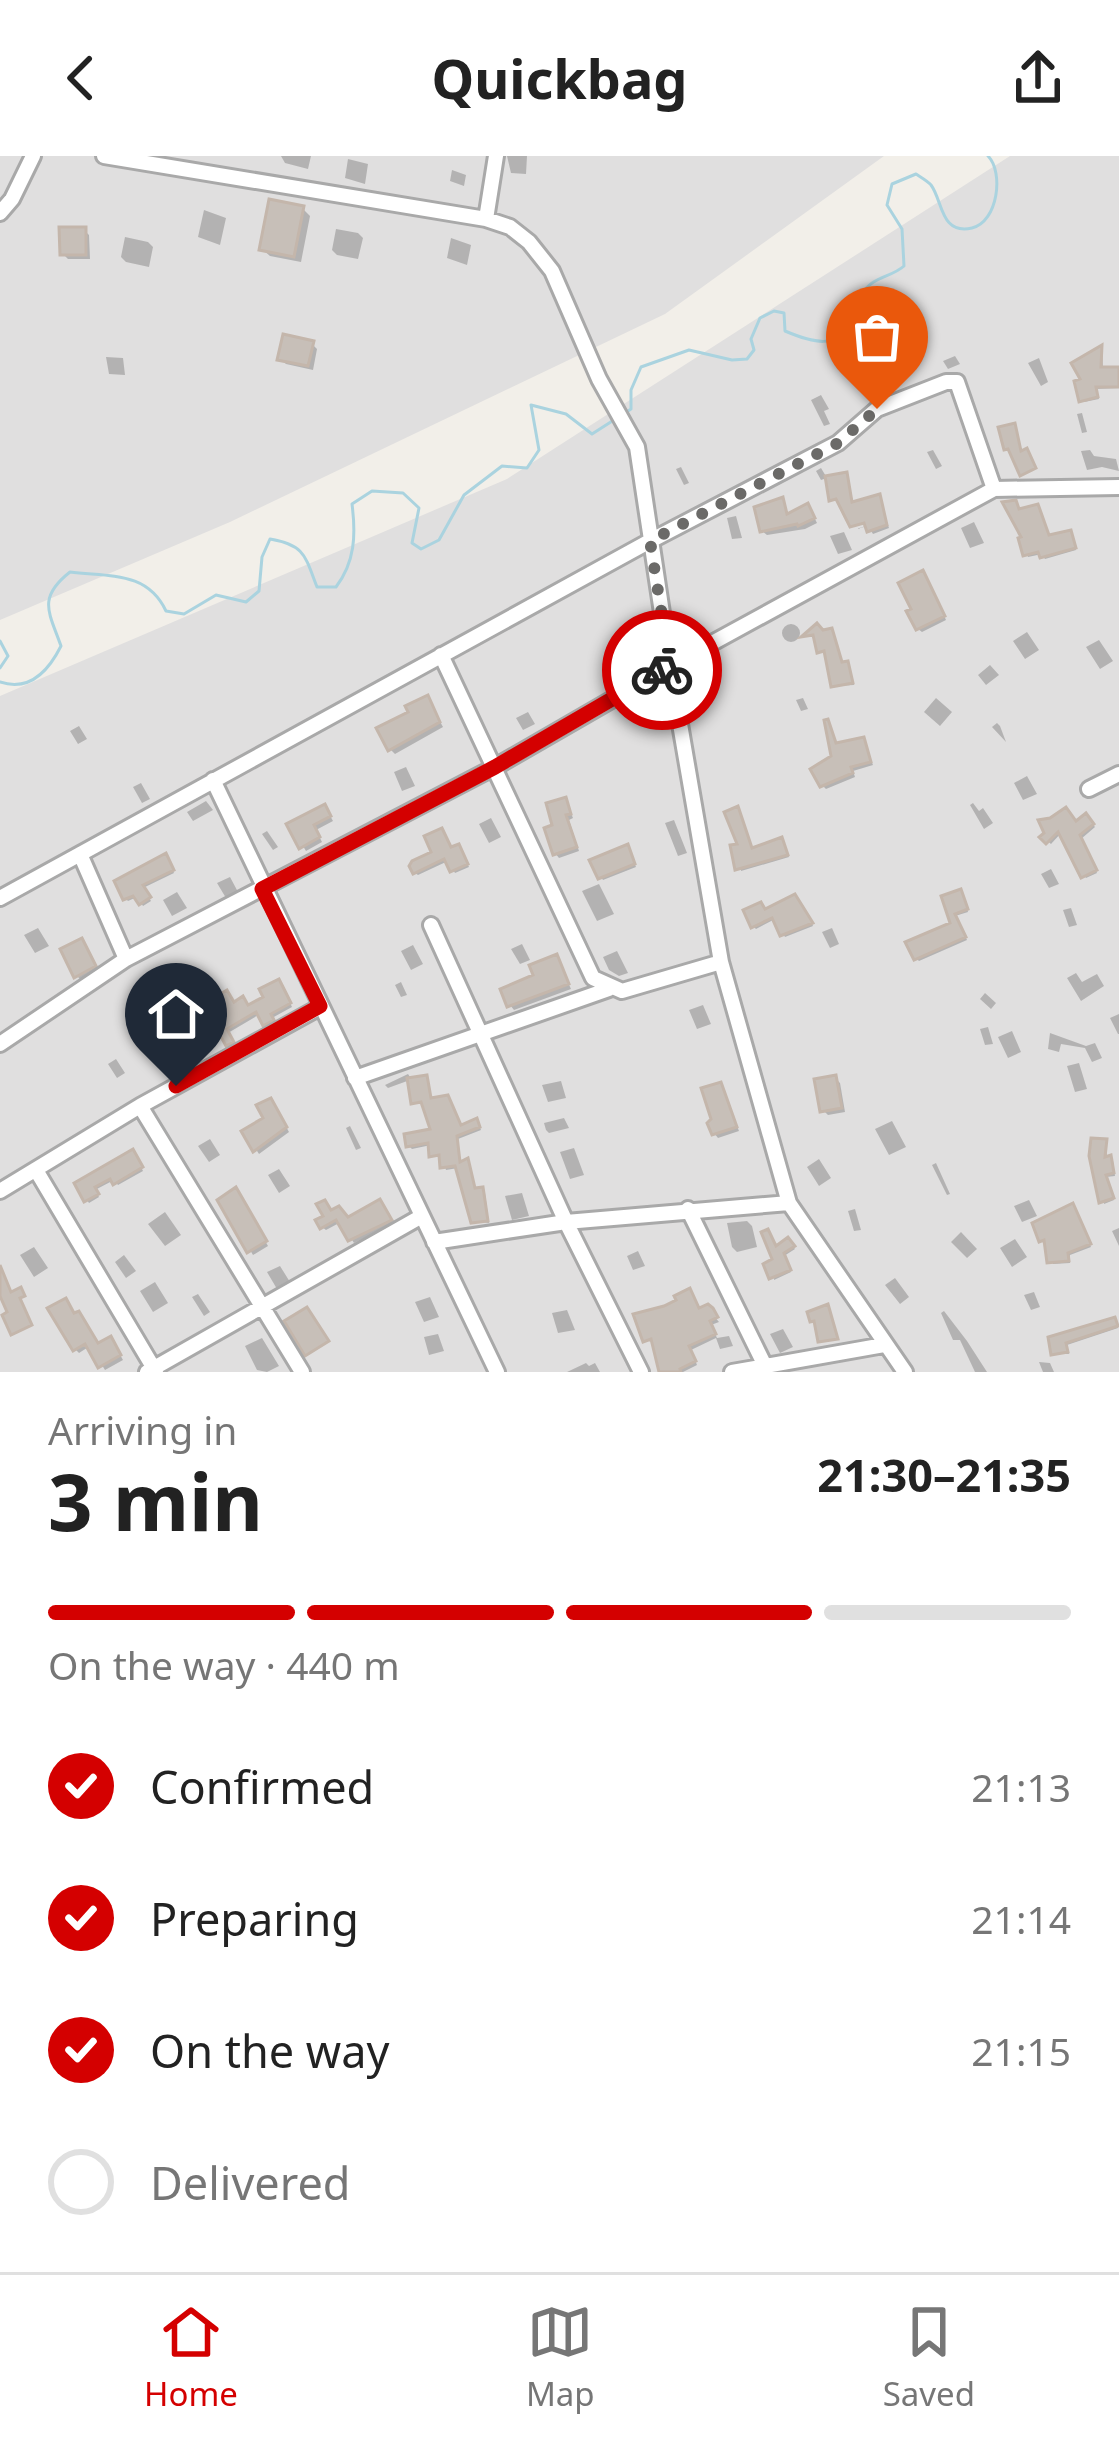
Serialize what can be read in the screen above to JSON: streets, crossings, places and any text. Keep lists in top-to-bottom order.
{
  "page": {
    "header": "Quickbag",
    "heading": ["3 min", "Arriving in", "21:30–21:35"],
    "bar": "On the way · 440 m",
    "list": [
      ["Confirmed", "21:13"],
      ["Preparing", "21:14"],
      ["On the way", "21:15"],
      "Delivered"
    ],
    "tabs": ["Home", "Map", "Saved"]
  }
}
